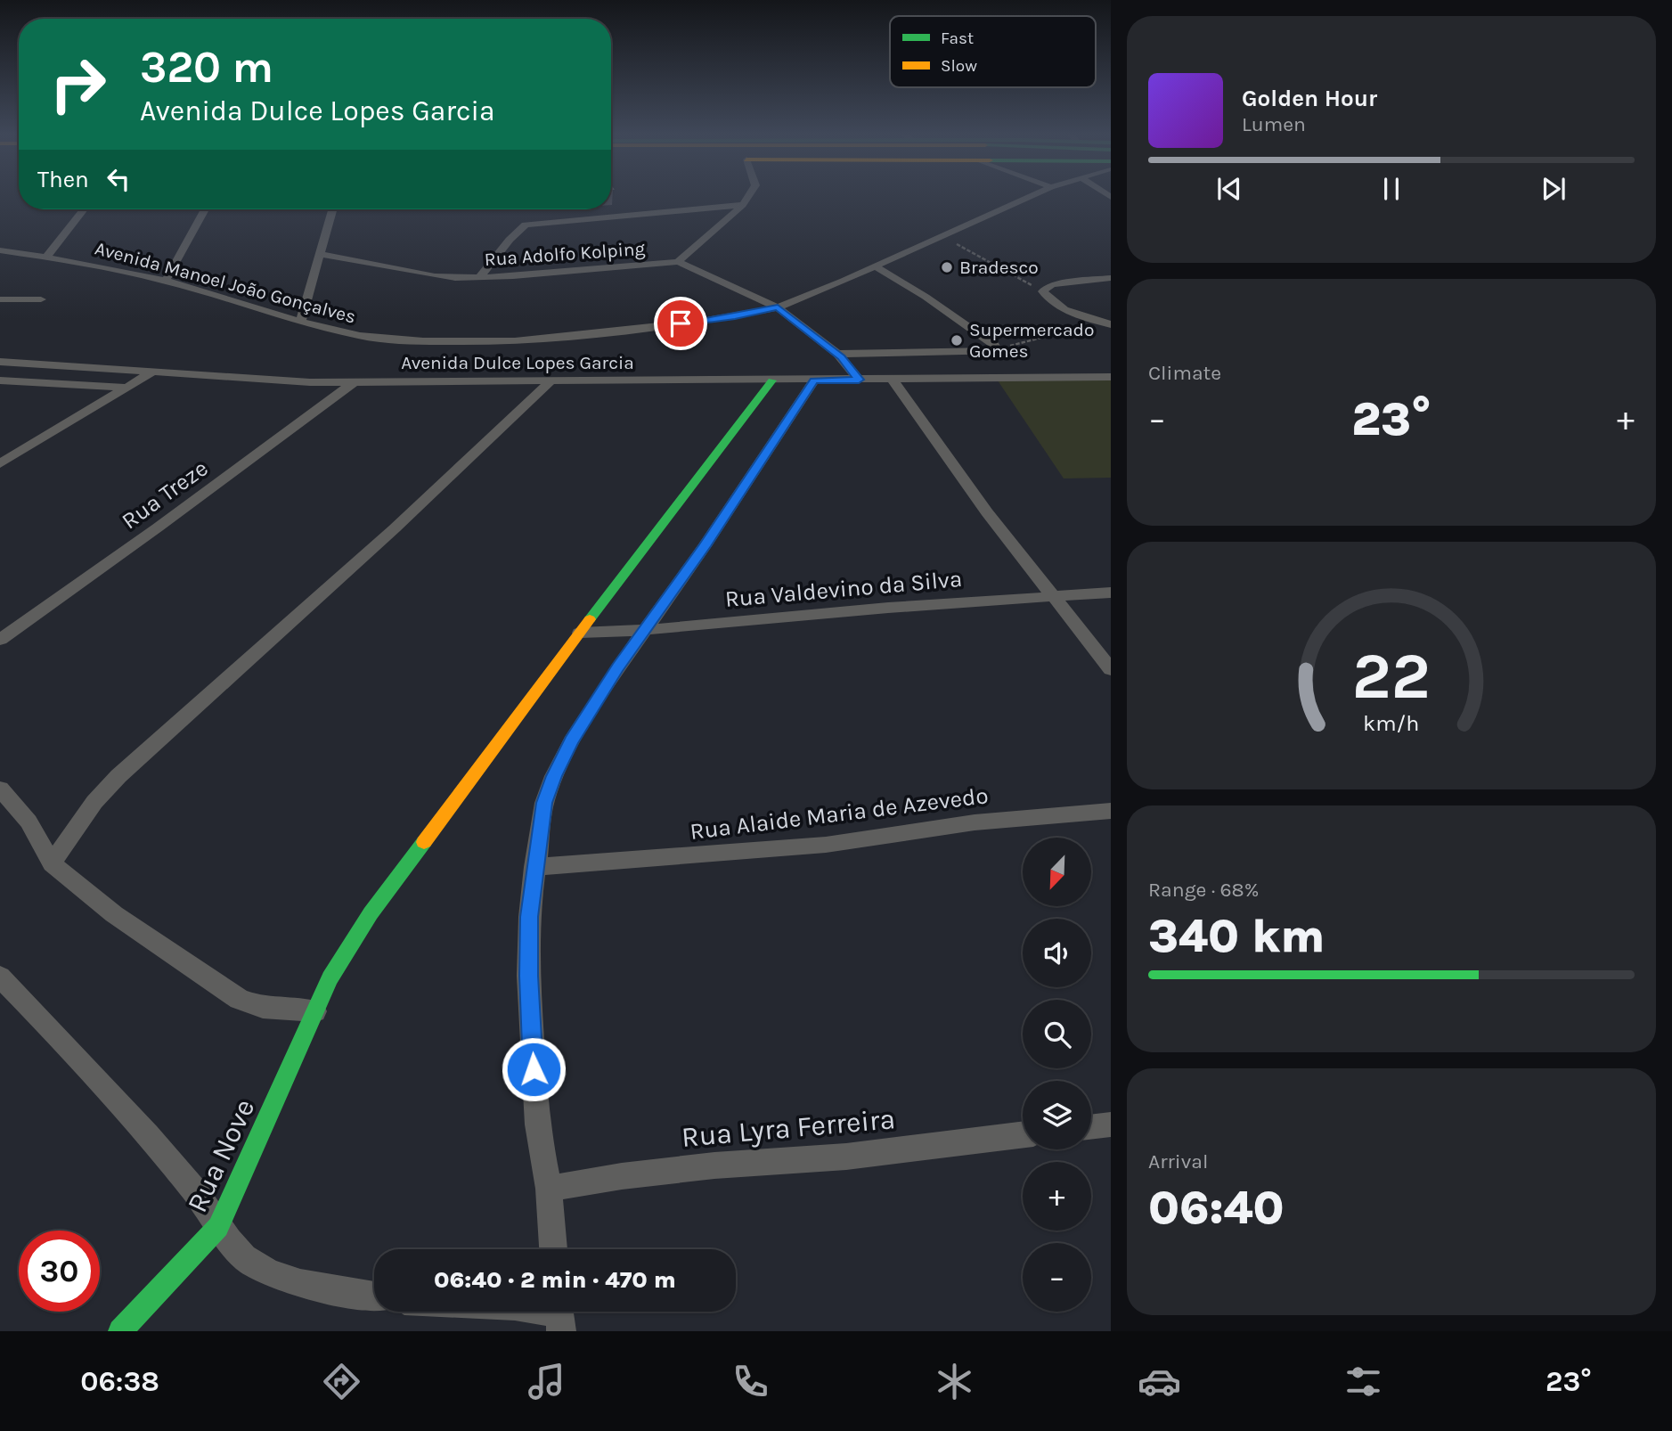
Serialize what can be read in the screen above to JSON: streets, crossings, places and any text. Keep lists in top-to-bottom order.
{
  "streets": {
    "main road": ["Rua Nove"],
    "street": [
      "Rua Adolfo Kolping",
      "Avenida Manoel João Gonçalves",
      "Avenida Dulce Lopes Garcia",
      "Rua Treze",
      "Rua Valdevino da Silva",
      "Rua Alaide Maria de Azevedo",
      "Rua Lyra Ferreira"
    ]
  },
  "crossings": [
    ["Avenida Dulce Lopes Garcia", "Rua Treze"],
    ["Avenida Dulce Lopes Garcia", "Rua Nove"],
    ["Rua Valdevino da Silva", "Rua Nove"]
  ],
  "places": ["Bradesco", "Supermercado Gomes"],
  "legend": ["Fast", "Slow"],
  "north": "bottom left",
  "page": {
    "turn": ["320 m", "Avenida Dulce Lopes Garcia"],
    "song": ["Golden Hour", "Lumen"],
    "then": "Then",
    "tile": [
      "Climate",
      ["Range · 68%", "340 km"],
      ["Arrival", "06:40"]
    ],
    "heat": ["−", "23°", "+"],
    "map_buttons": ["+", "−"],
    "limit": "30",
    "trip": "06:40 · 2 min · 470 m",
    "tabs": ["06:38", "23°"],
    "gauge": ["22", "km/h"]
  }
}
